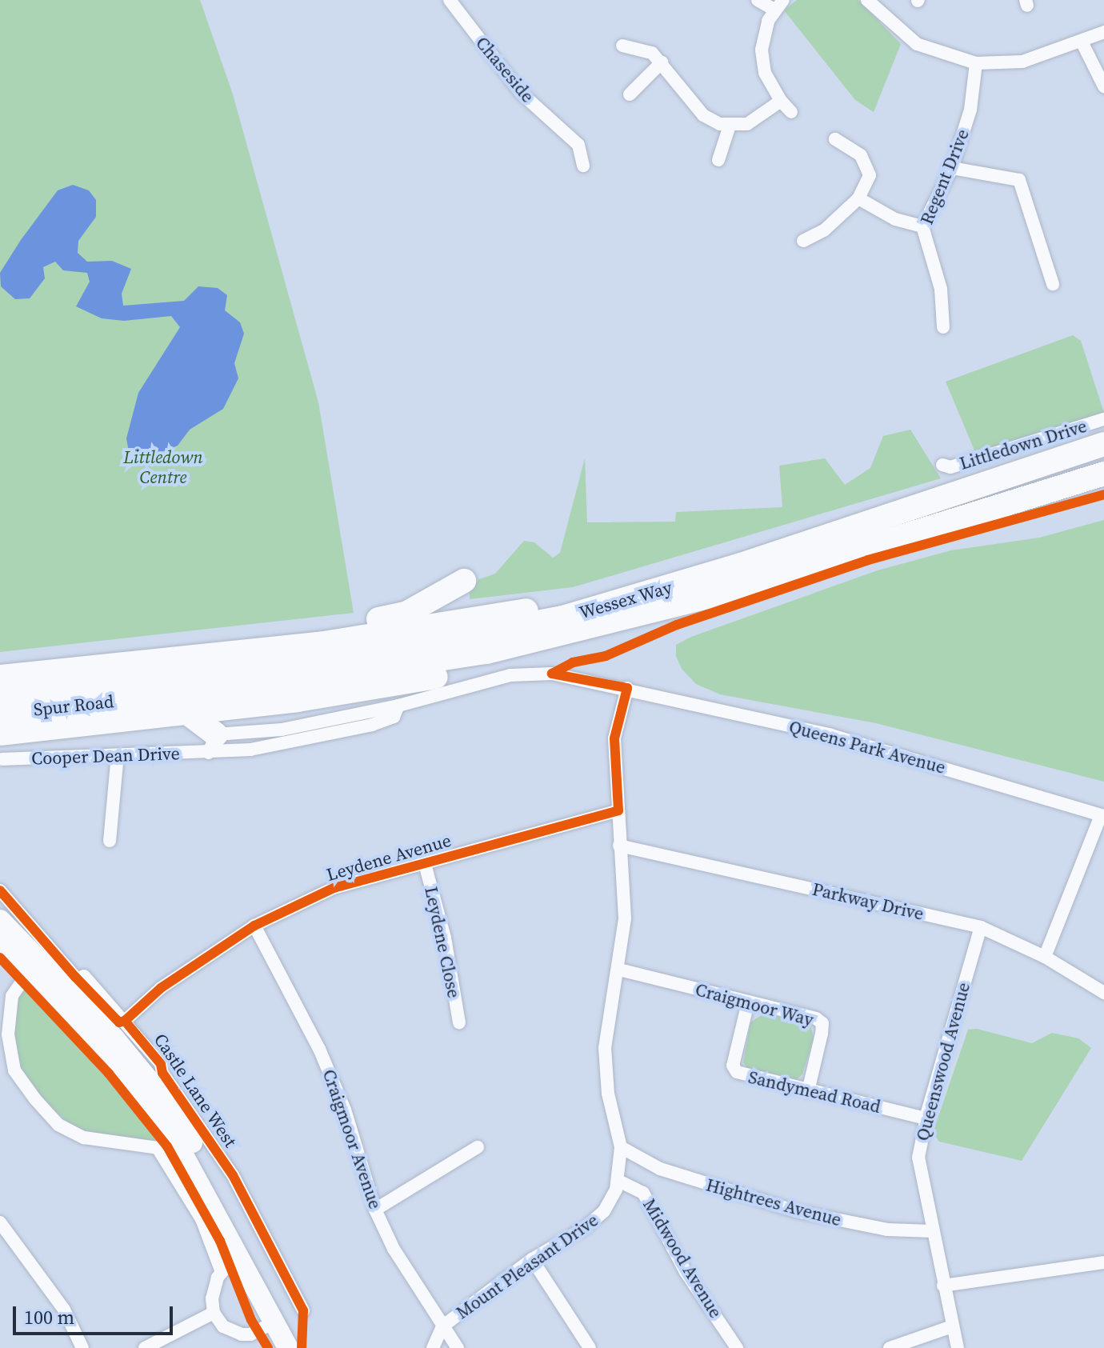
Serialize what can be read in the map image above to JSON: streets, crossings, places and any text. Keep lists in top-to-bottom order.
{
  "streets": {
    "highway": ["Wessex Way", "Spur Road"],
    "main road": ["Castle Lane West"],
    "street": [
      "Chaseside",
      "Regent Drive",
      "Littledown Drive",
      "Queens Park Avenue",
      "Cooper Dean Drive",
      "Leydene Avenue",
      "Parkway Drive",
      "Leydene Close",
      "Craigmoor Way",
      "Queenswood Avenue",
      "Sandymead Road",
      "Craigmoor Avenue",
      "Hightrees Avenue",
      "Midwood Avenue",
      "Mount Pleasant Drive"
    ]
  },
  "crossings": [
    ["Wessex Way", "Spur Road"],
    ["Queens Park Avenue", "Cooper Dean Drive"],
    ["Queens Park Avenue", "Mount Pleasant Drive"],
    ["Cooper Dean Drive", "Mount Pleasant Drive"],
    ["Leydene Avenue", "Leydene Close"],
    ["Leydene Avenue", "Castle Lane West"],
    ["Leydene Avenue", "Craigmoor Avenue"],
    ["Leydene Avenue", "Mount Pleasant Drive"],
    ["Parkway Drive", "Queenswood Avenue"],
    ["Parkway Drive", "Mount Pleasant Drive"],
    ["Craigmoor Way", "Sandymead Road"],
    ["Craigmoor Way", "Mount Pleasant Drive"],
    ["Queenswood Avenue", "Sandymead Road"],
    ["Queenswood Avenue", "Hightrees Avenue"],
    ["Craigmoor Avenue", "Mount Pleasant Drive"],
    ["Hightrees Avenue", "Mount Pleasant Drive"],
    ["Midwood Avenue", "Mount Pleasant Drive"]
  ],
  "parks": ["Littledown Centre"],
  "scale_bar": "100 m"
}
